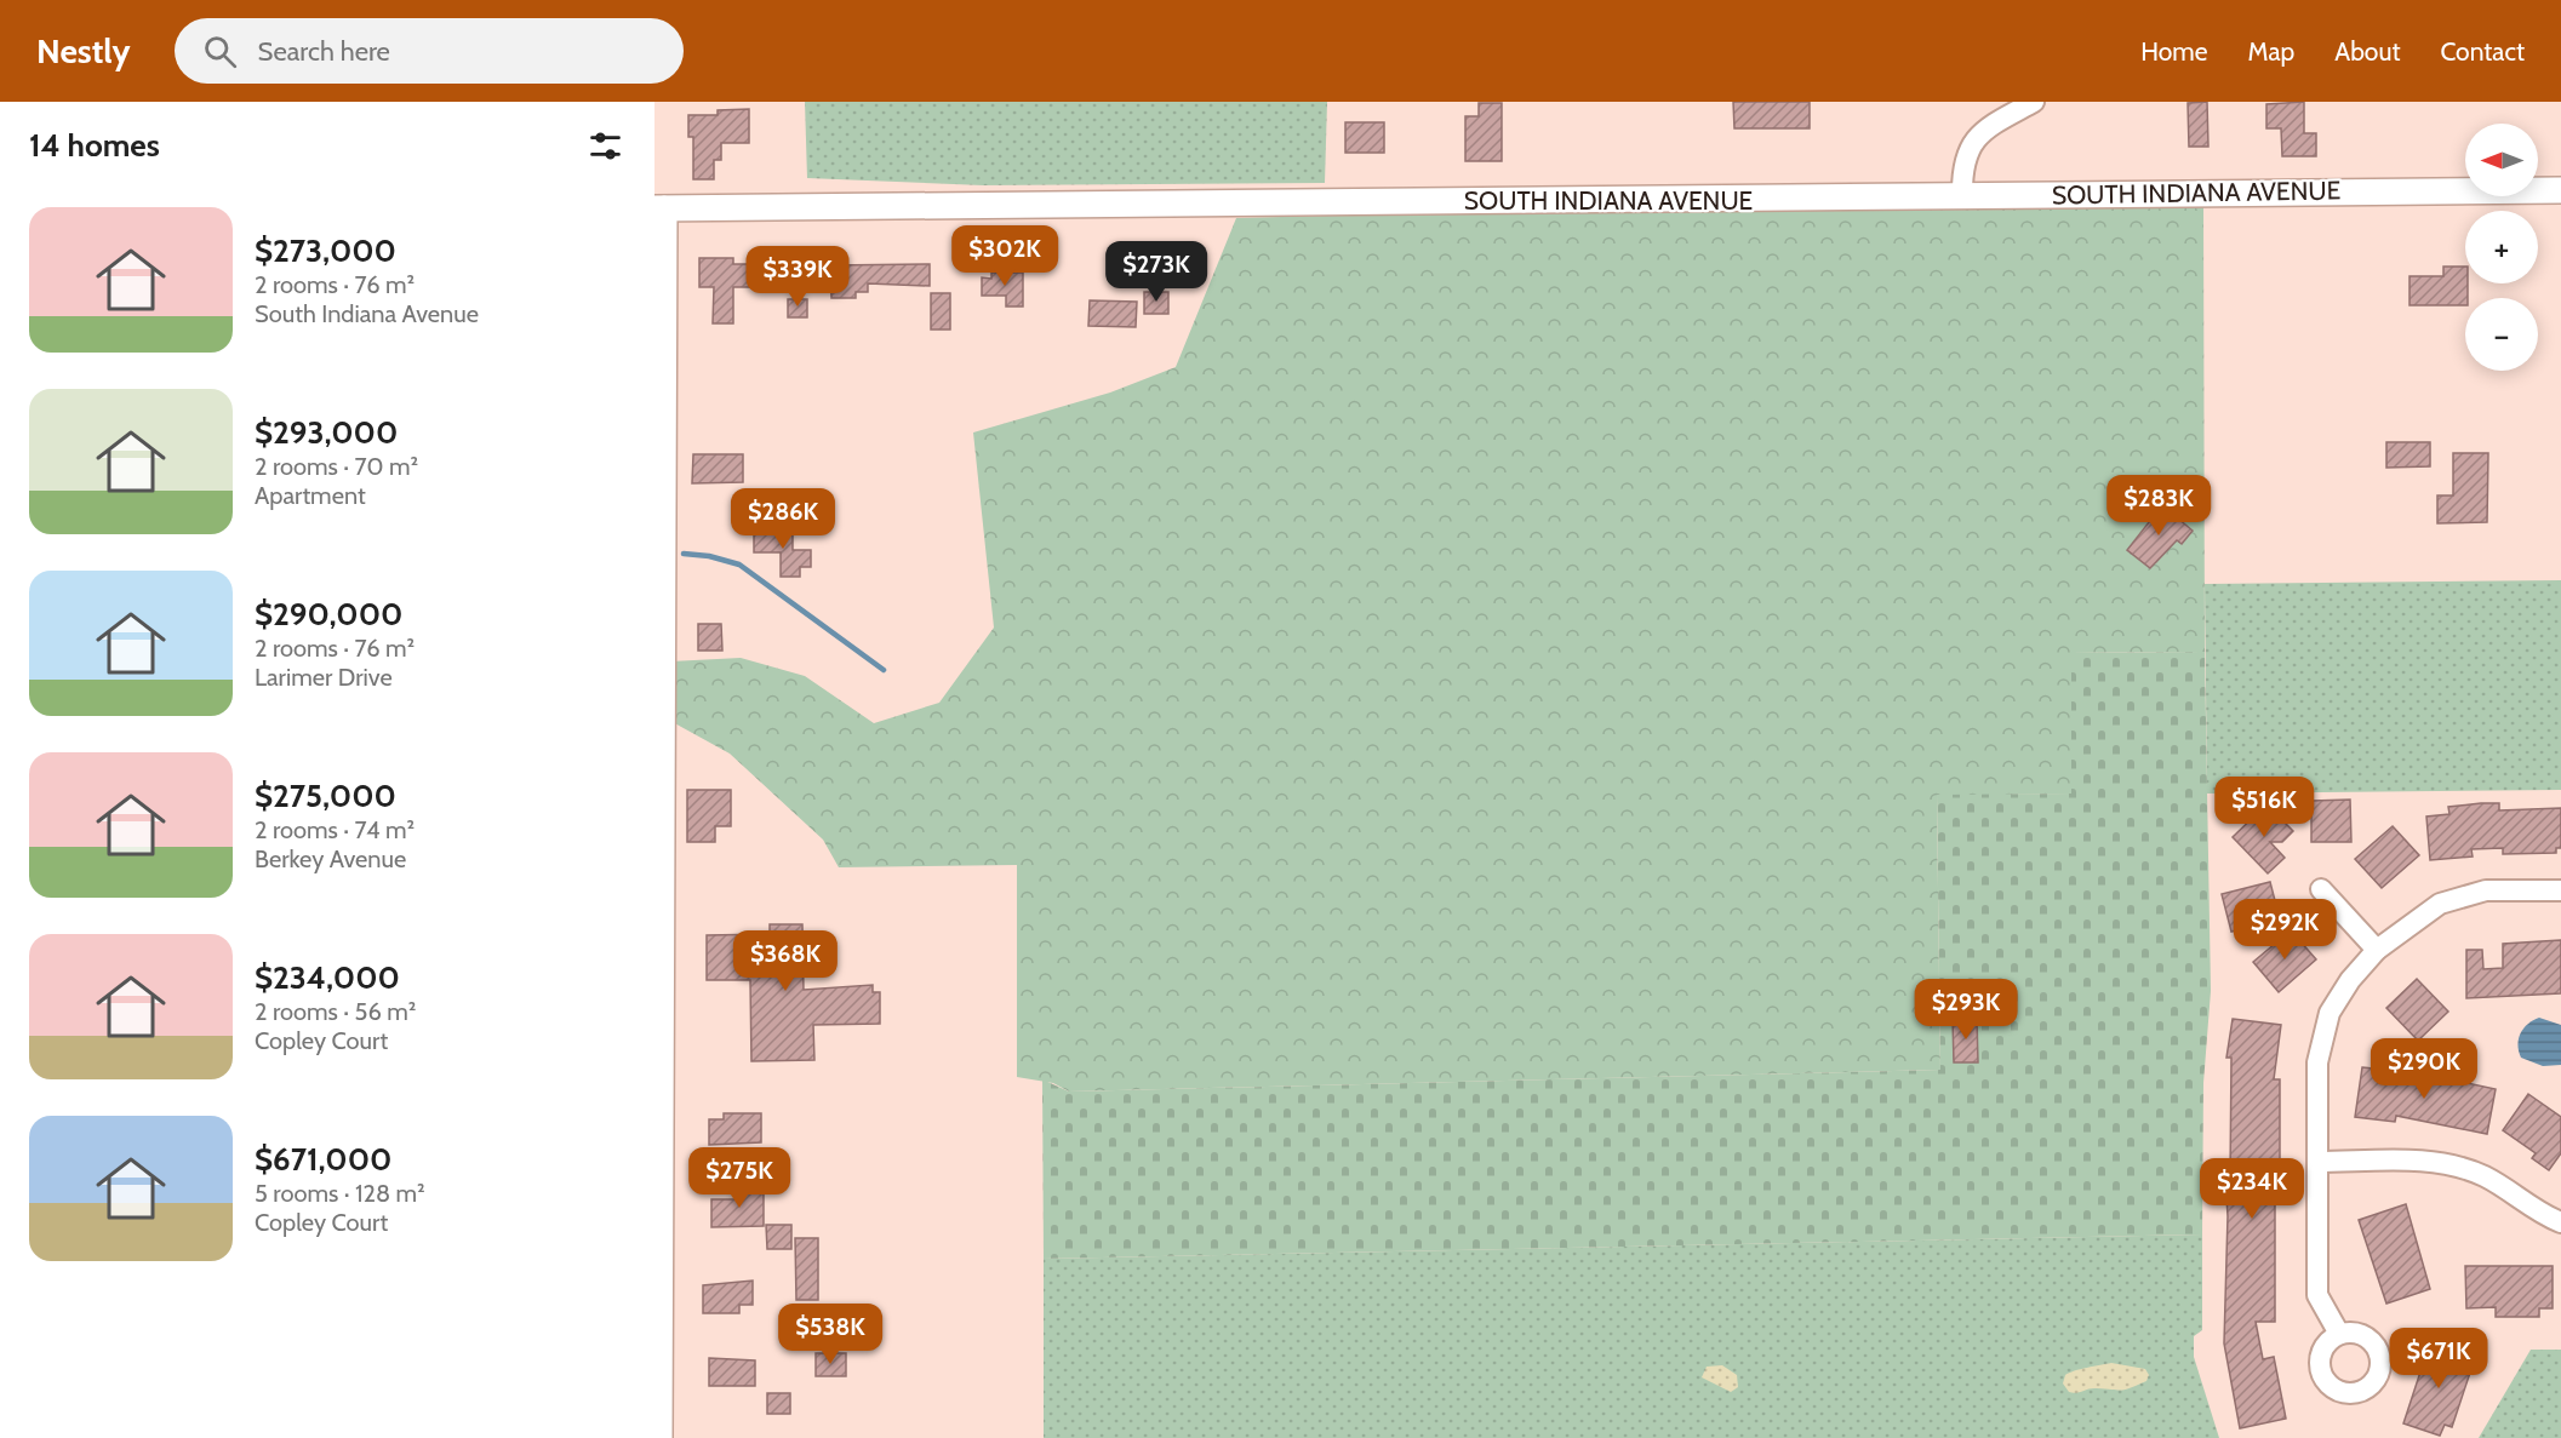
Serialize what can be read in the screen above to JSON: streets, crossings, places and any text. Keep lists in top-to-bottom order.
{
  "streets": {
    "street": ["SOUTH INDIANA AVENUE"]
  },
  "north": "left",
  "page": {
    "header": "Nestly",
    "search": "Search here",
    "nav": [
      "Home",
      "Map",
      "About",
      "Contact"
    ],
    "heading": "14 homes",
    "map_buttons": ["+", "−"],
    "list": [
      {
        "name": "$273,000",
        "note": "2 rooms · 76 m² · South Indiana Avenue"
      },
      {
        "name": "$293,000",
        "note": "2 rooms · 70 m² · Apartment"
      },
      {
        "name": "$290,000",
        "note": "2 rooms · 76 m² · Larimer Drive"
      },
      {
        "name": "$275,000",
        "note": "2 rooms · 74 m² · Berkey Avenue"
      },
      {
        "name": "$234,000",
        "note": "2 rooms · 56 m² · Copley Court"
      },
      {
        "name": "$671,000",
        "note": "5 rooms · 128 m² · Copley Court"
      }
    ],
    "price": [
      "$302K",
      "$273K",
      "$339K",
      "$283K",
      "$286K",
      "$516K",
      "$292K",
      "$368K",
      "$293K",
      "$290K",
      "$275K",
      "$234K",
      "$538K",
      "$671K"
    ]
  }
}
